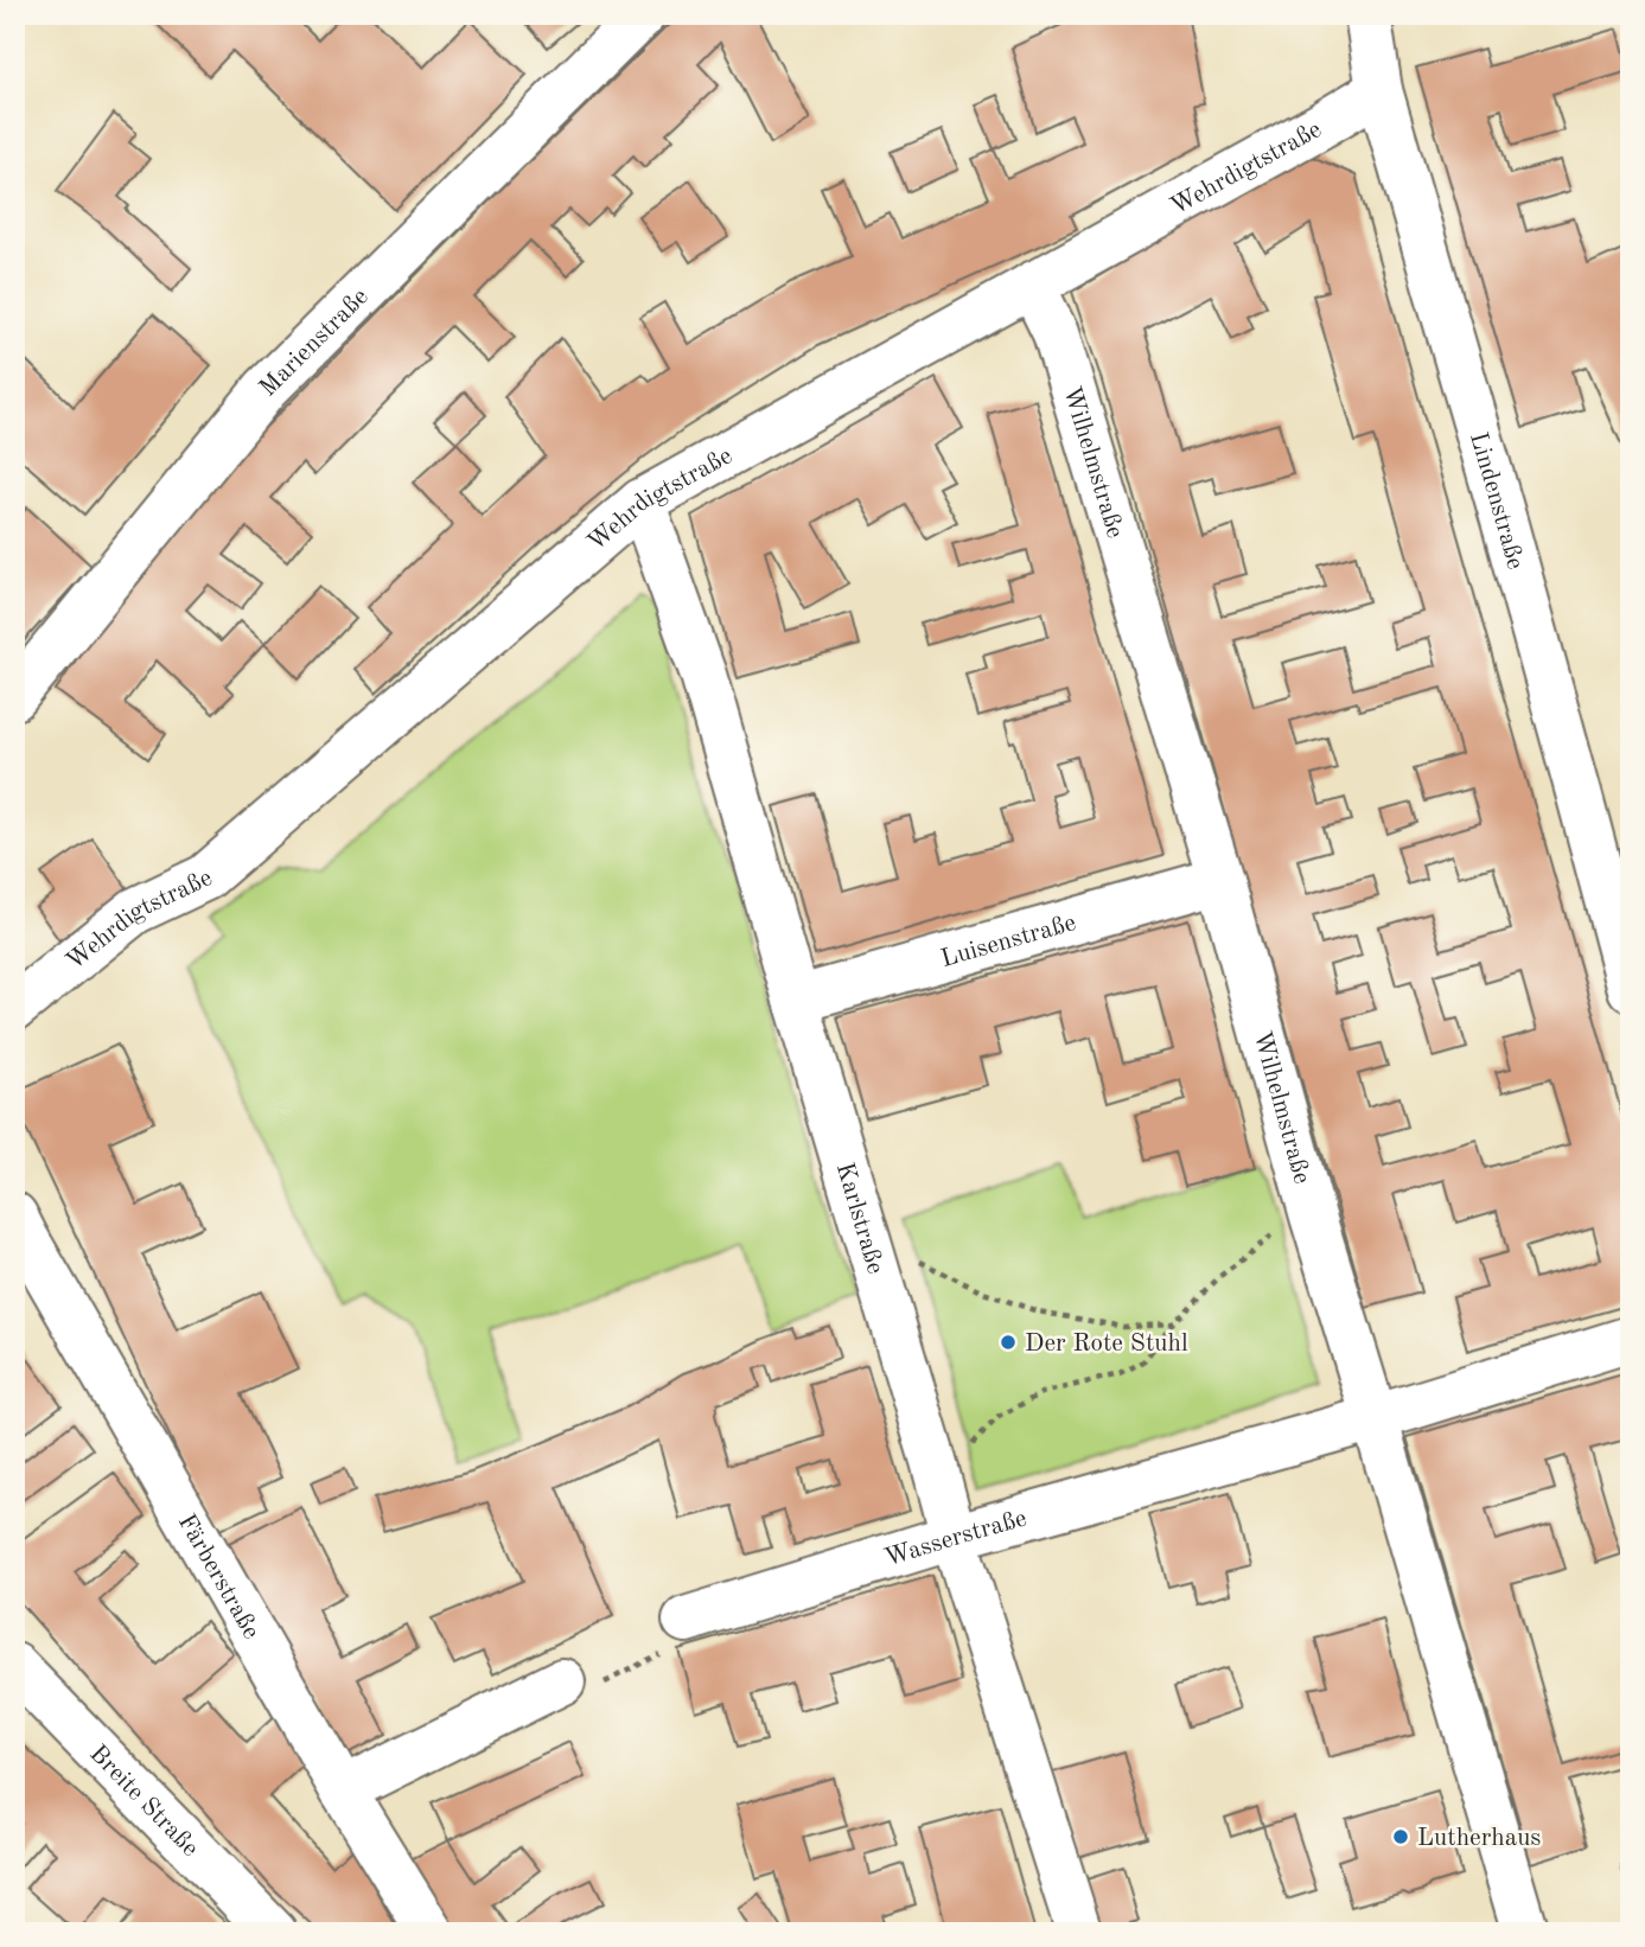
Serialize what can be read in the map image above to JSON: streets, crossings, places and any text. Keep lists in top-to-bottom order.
{
  "streets": {
    "street": [
      "Wehrdigtstraße",
      "Marienstraße",
      "Wilhelmstraße",
      "Lindenstraße",
      "Luisenstraße",
      "Karlstraße",
      "Wasserstraße",
      "Färberstraße",
      "Breite Straße"
    ]
  },
  "crossings": [
    ["Wehrdigtstraße", "Wilhelmstraße"],
    ["Wehrdigtstraße", "Lindenstraße"],
    ["Wehrdigtstraße", "Karlstraße"],
    ["Wilhelmstraße", "Luisenstraße"],
    ["Wilhelmstraße", "Wasserstraße"],
    ["Luisenstraße", "Karlstraße"],
    ["Karlstraße", "Wasserstraße"]
  ],
  "places": ["Der Rote Stuhl", "Lutherhaus"]
}
